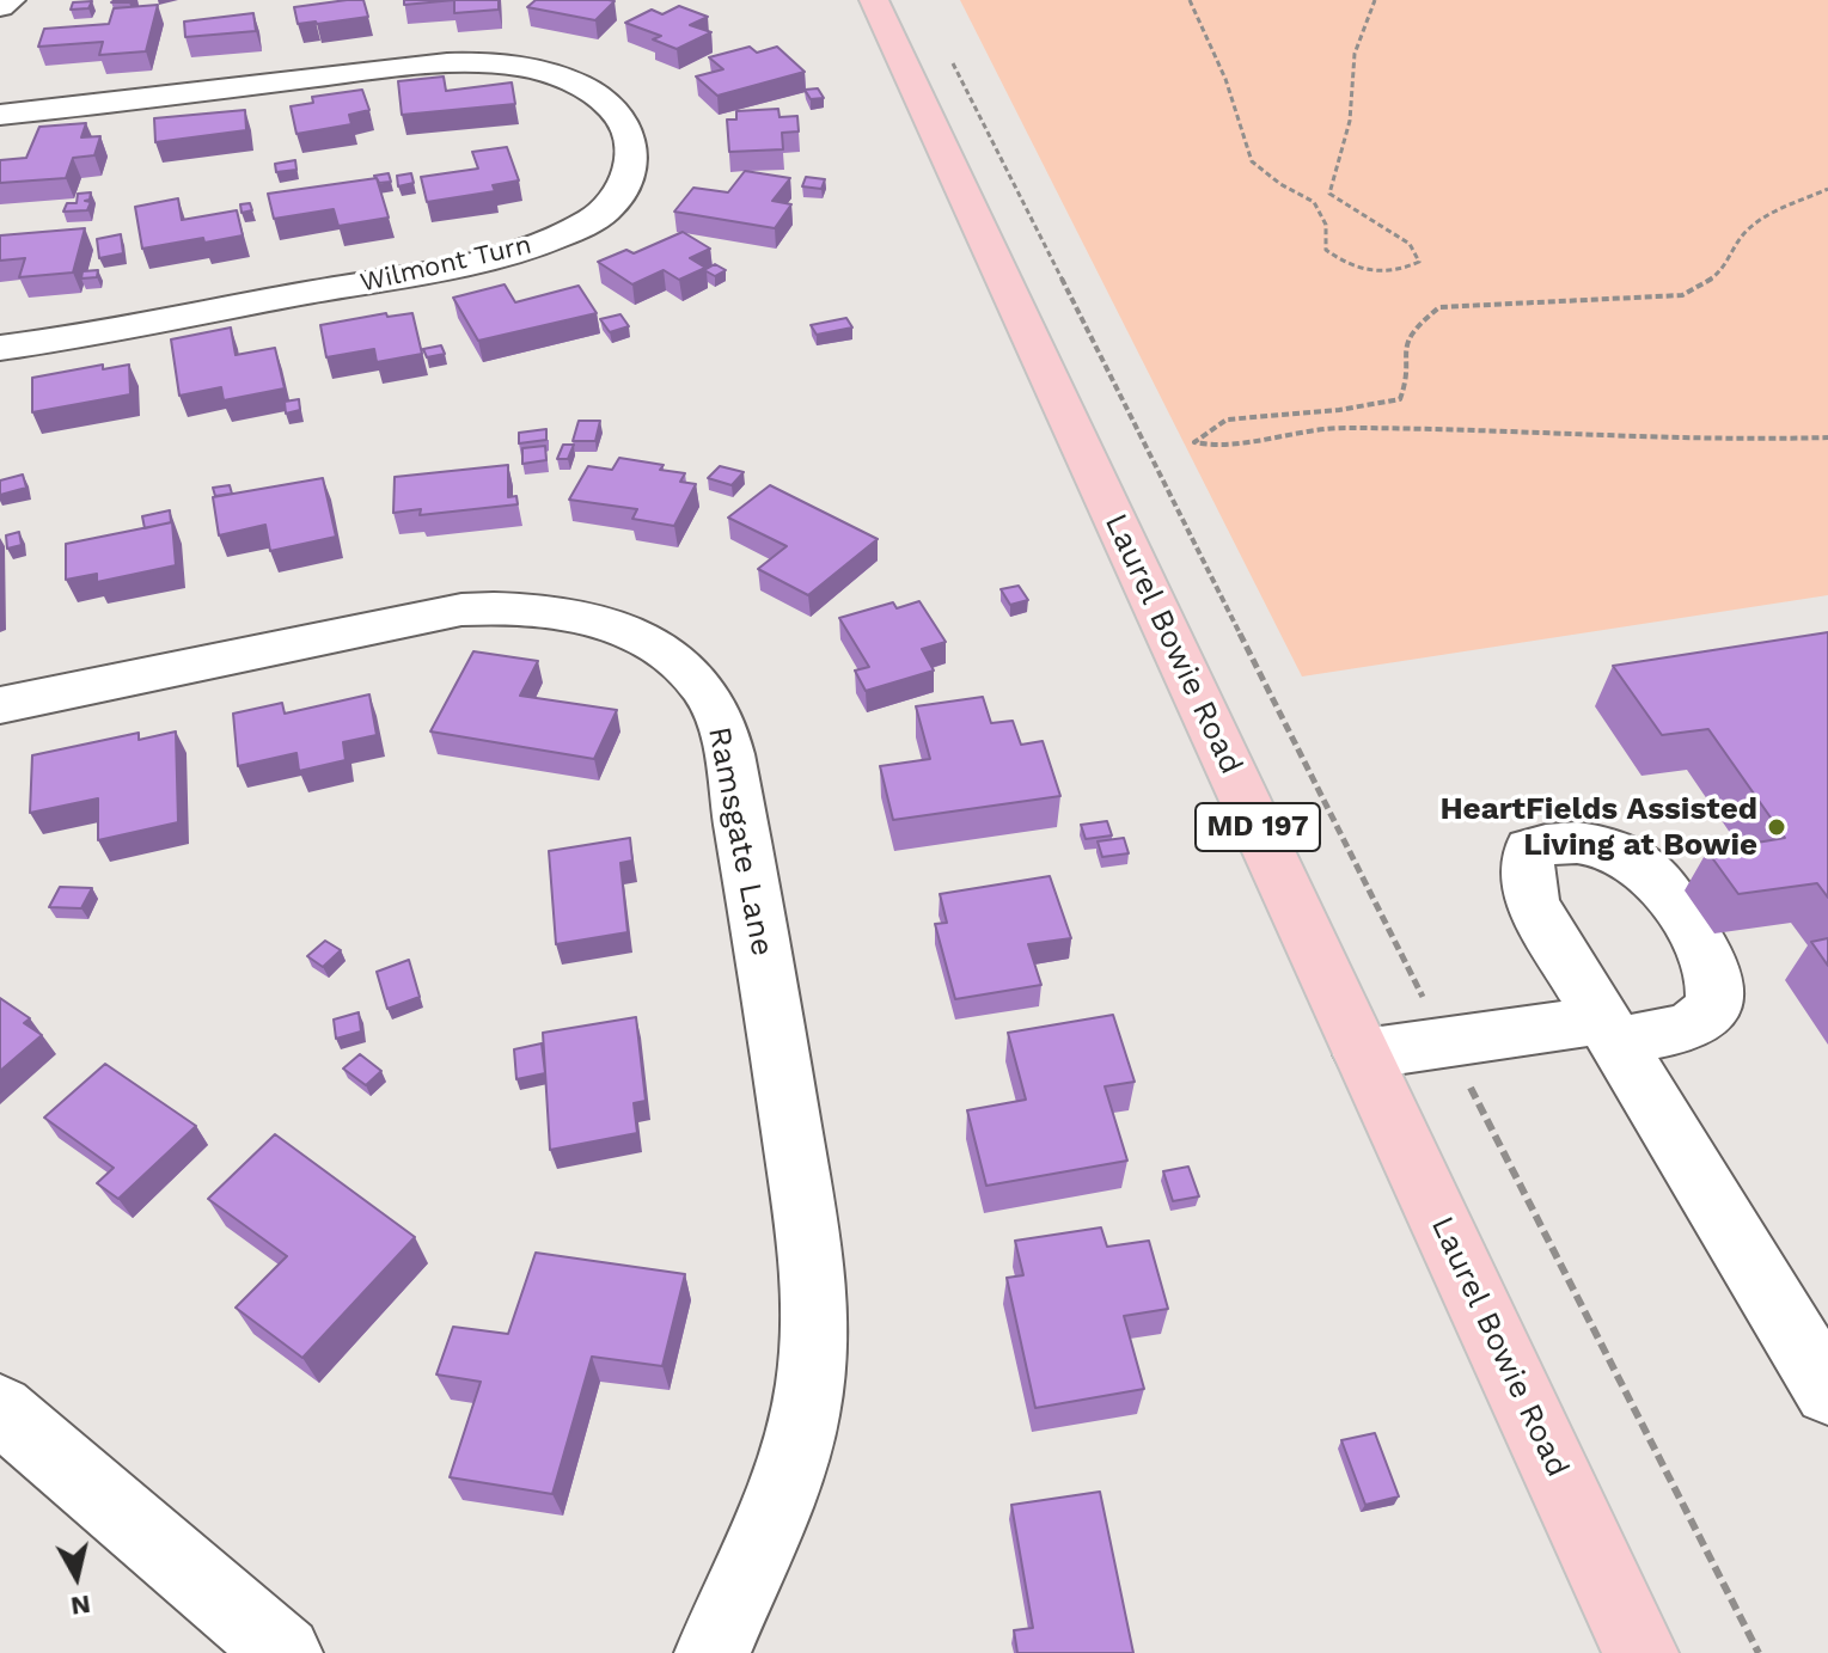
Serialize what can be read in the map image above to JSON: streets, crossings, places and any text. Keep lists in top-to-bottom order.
{
  "streets": {
    "main road": ["Laurel Bowie Road", "MD 197"],
    "street": ["Wilmont Turn", "Ramsgate Lane"]
  },
  "places": ["HeartFields Assisted Living at Bowie"],
  "north": "bottom"
}
